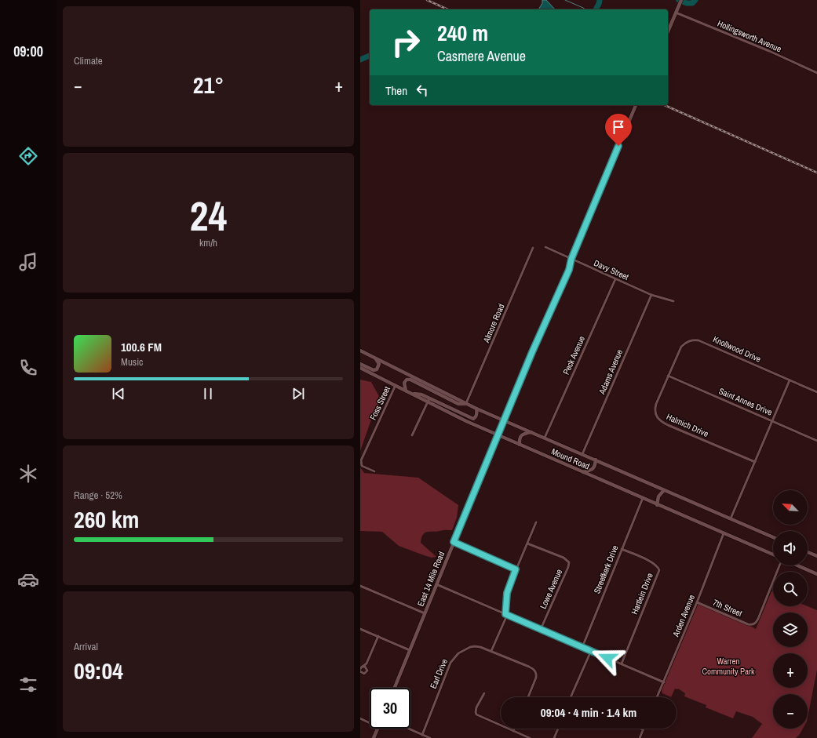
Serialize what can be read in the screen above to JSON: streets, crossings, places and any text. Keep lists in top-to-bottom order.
{
  "streets": {
    "main road": ["Mound Road", "East 14 Mile Road"],
    "street": [
      "Hollingsworth Avenue",
      "Davy Street",
      "Almore Road",
      "Knollwood Drive",
      "Peck Avenue",
      "Adams Avenue",
      "Saint Annes Drive",
      "Foss Street",
      "Halmich Drive",
      "Streefkerk Drive",
      "Lowe Avenue",
      "Hartlein Drive",
      "7th Street",
      "Arden Avenue",
      "Earl Drive"
    ]
  },
  "crossings": [
    ["Davy Street", "Peck Avenue"],
    ["Davy Street", "Adams Avenue"],
    ["Davy Street", "East 14 Mile Road"],
    ["Almore Road", "Mound Road"],
    ["Knollwood Drive", "Saint Annes Drive"],
    ["Knollwood Drive", "Halmich Drive"],
    ["Peck Avenue", "Mound Road"],
    ["Adams Avenue", "Mound Road"],
    ["Saint Annes Drive", "Halmich Drive"],
    ["Foss Street", "Mound Road"],
    ["Mound Road", "Streefkerk Drive"],
    ["Mound Road", "East 14 Mile Road"],
    ["Mound Road", "Arden Avenue"],
    ["Streefkerk Drive", "Hartlein Drive"],
    ["7th Street", "Arden Avenue"]
  ],
  "parks": ["Warren Community Park"],
  "north": "top left",
  "page": {
    "tabs": "09:00",
    "tile": [
      "Climate",
      ["24", "km/h"],
      ["Range · 52%", "260 km"],
      ["Arrival", "09:04"]
    ],
    "turn": ["240 m", "Casmere Avenue"],
    "heat": ["−", "21°", "+"],
    "then": "Then",
    "song": ["100.6 FM", "Music"],
    "map_buttons": ["+", "−"],
    "limit": "30",
    "trip": "09:04 · 4 min · 1.4 km"
  }
}
